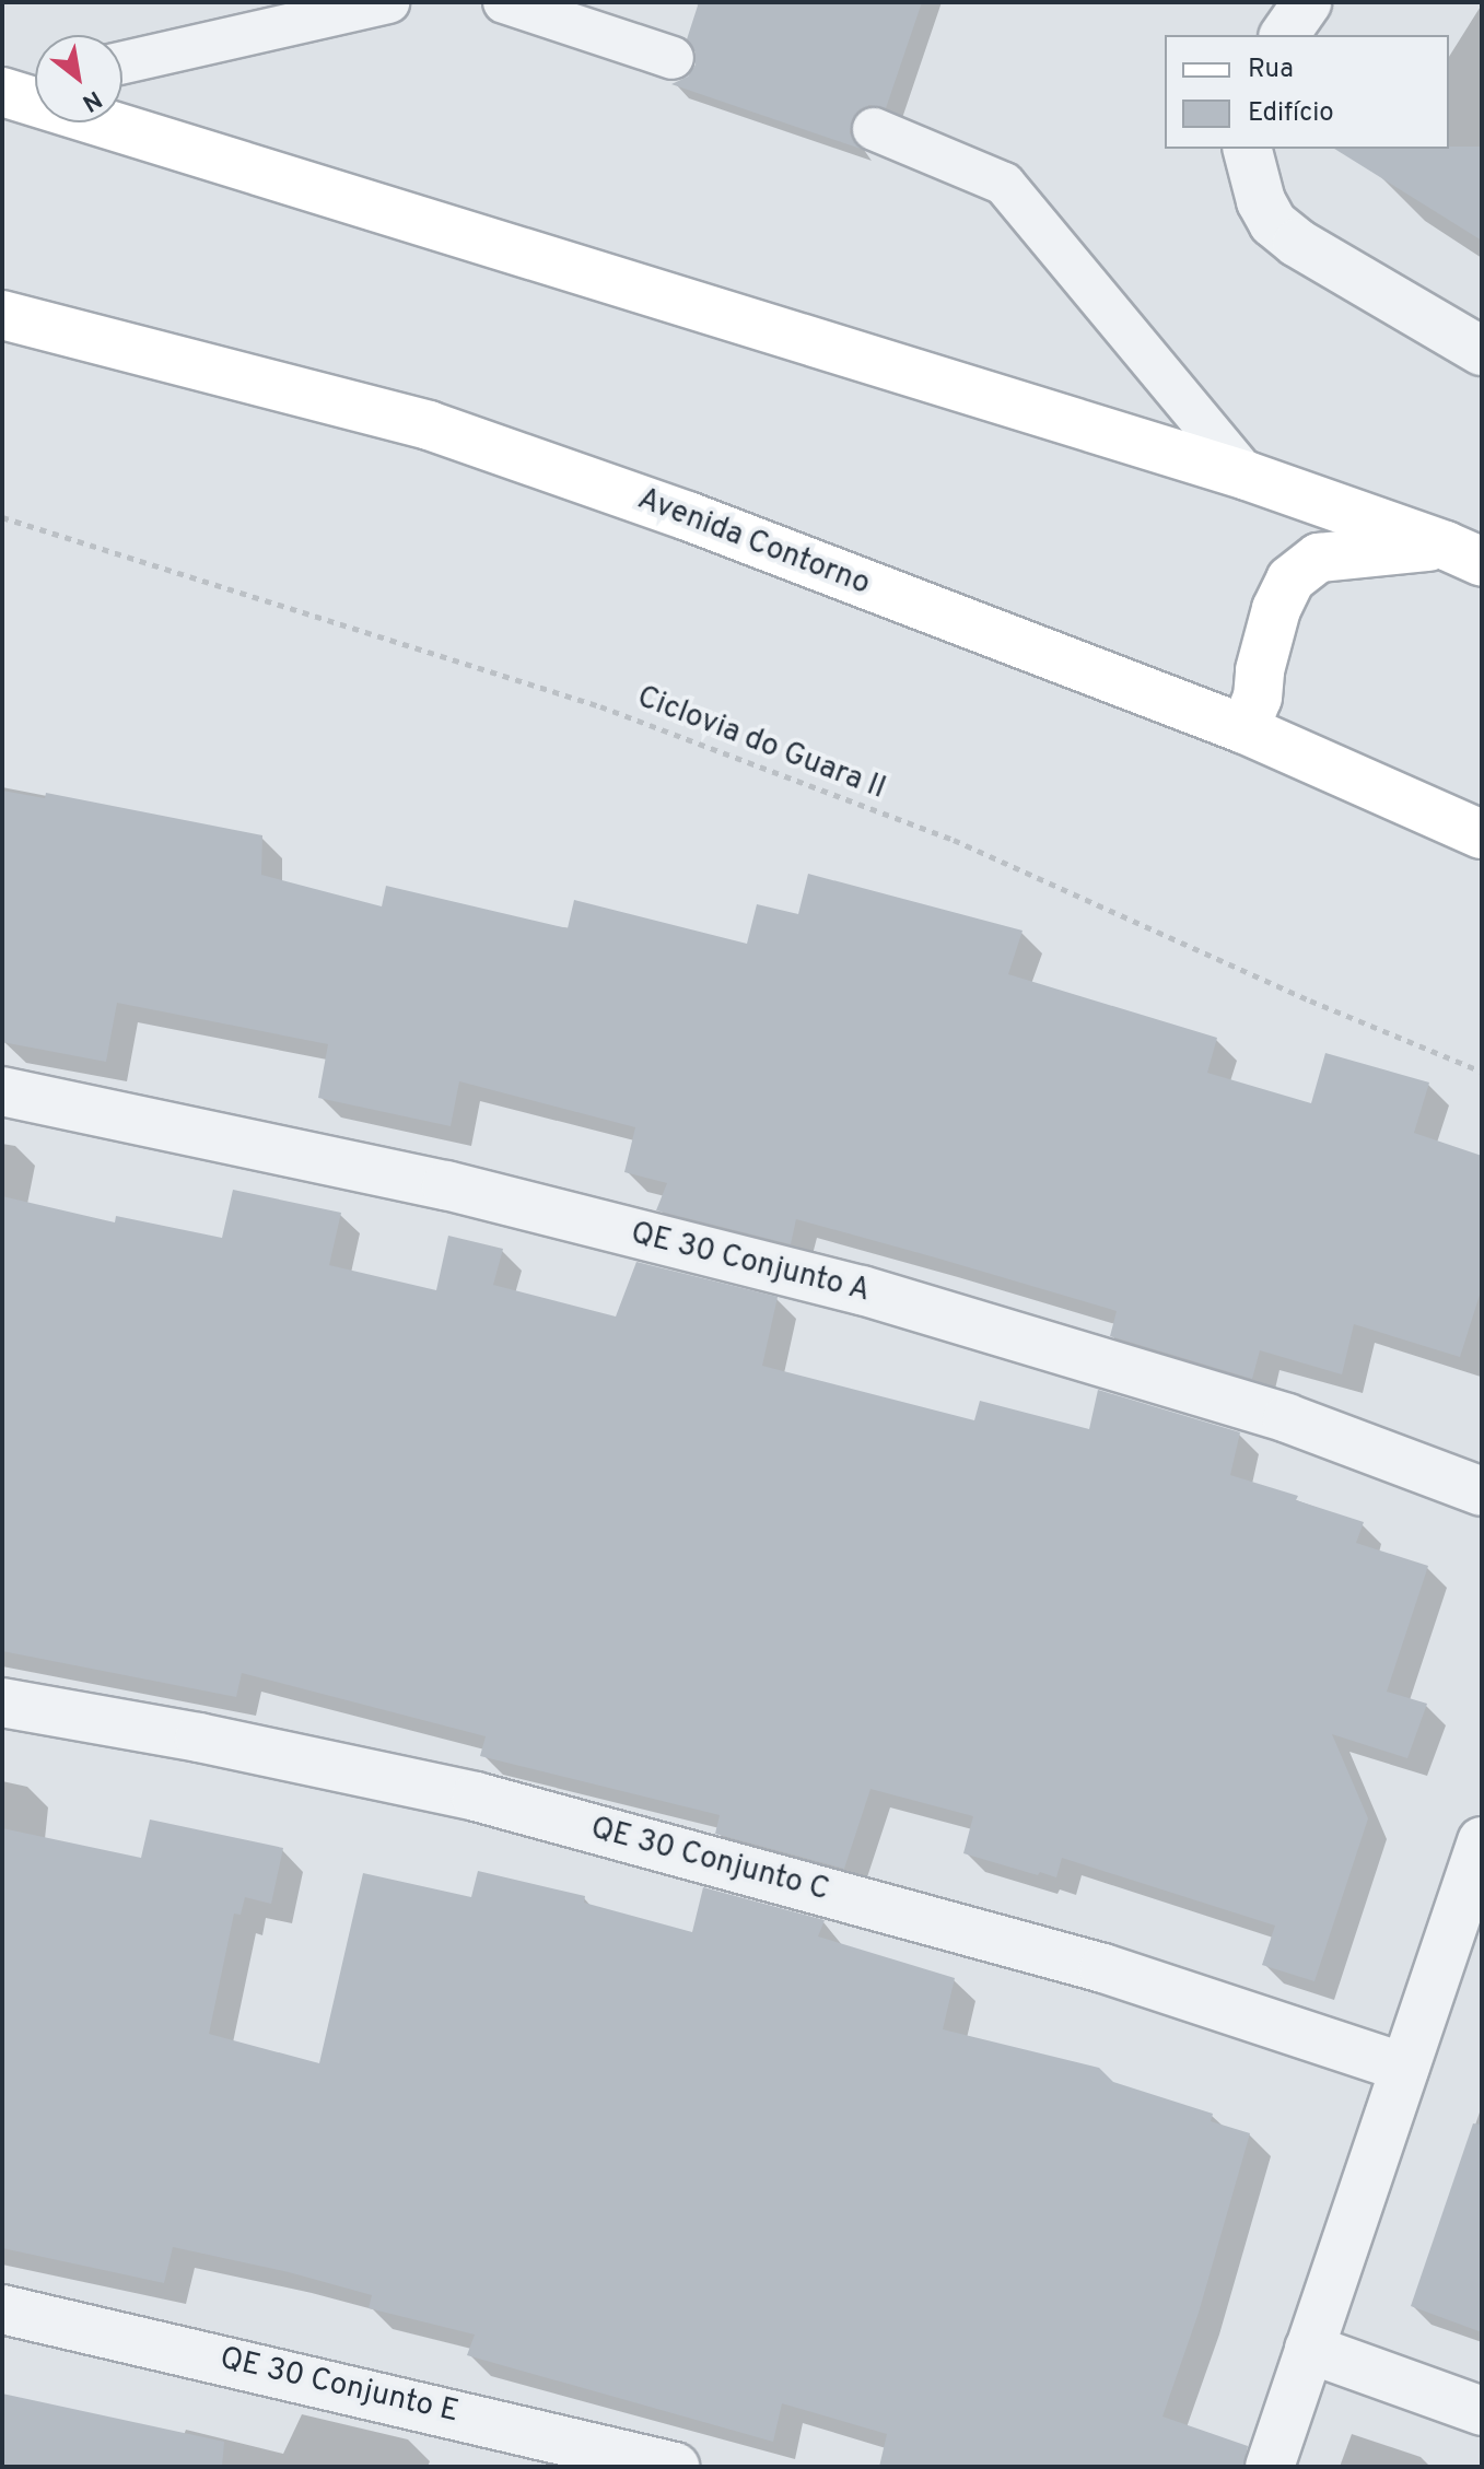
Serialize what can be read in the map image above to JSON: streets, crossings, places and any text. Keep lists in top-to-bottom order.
{
  "streets": {
    "main road": ["Avenida Contorno"],
    "street": ["QE 30 Conjunto A", "QE 30 Conjunto C", "QE 30 Conjunto E"],
    "path": ["Ciclovia do Guara II"]
  },
  "legend": ["Rua", "Edifício"],
  "north": "bottom right"
}
